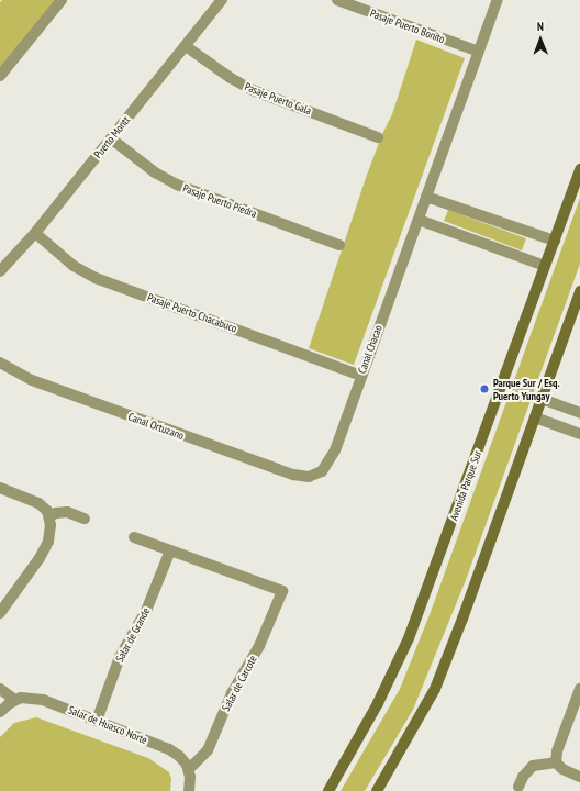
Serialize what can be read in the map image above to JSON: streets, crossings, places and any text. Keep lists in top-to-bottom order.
{
  "streets": {
    "street": [
      "Pasaje Puerto Bonito",
      "Pasaje Puerto Gala",
      "Puerto Montt",
      "Pasaje Puerto Piedra",
      "Pasaje Puerto Chacabuco",
      "Canal Chacao",
      "Canal Ortuzano",
      "Avenida Parque Sur",
      "Salar de Grande",
      "Salar de Carcote",
      "Salar de Huasco Norte"
    ]
  },
  "crossings": [
    ["Pasaje Puerto Bonito", "Canal Chacao"],
    ["Pasaje Puerto Gala", "Puerto Montt"],
    ["Puerto Montt", "Pasaje Puerto Piedra"],
    ["Puerto Montt", "Pasaje Puerto Chacabuco"],
    ["Pasaje Puerto Chacabuco", "Canal Chacao"],
    ["Canal Chacao", "Canal Ortuzano"],
    ["Salar de Grande", "Salar de Carcote"],
    ["Salar de Grande", "Salar de Huasco Norte"],
    ["Salar de Carcote", "Salar de Huasco Norte"]
  ],
  "places": ["Parque Sur / Esq. Puerto Yungay"],
  "north": "top"
}
